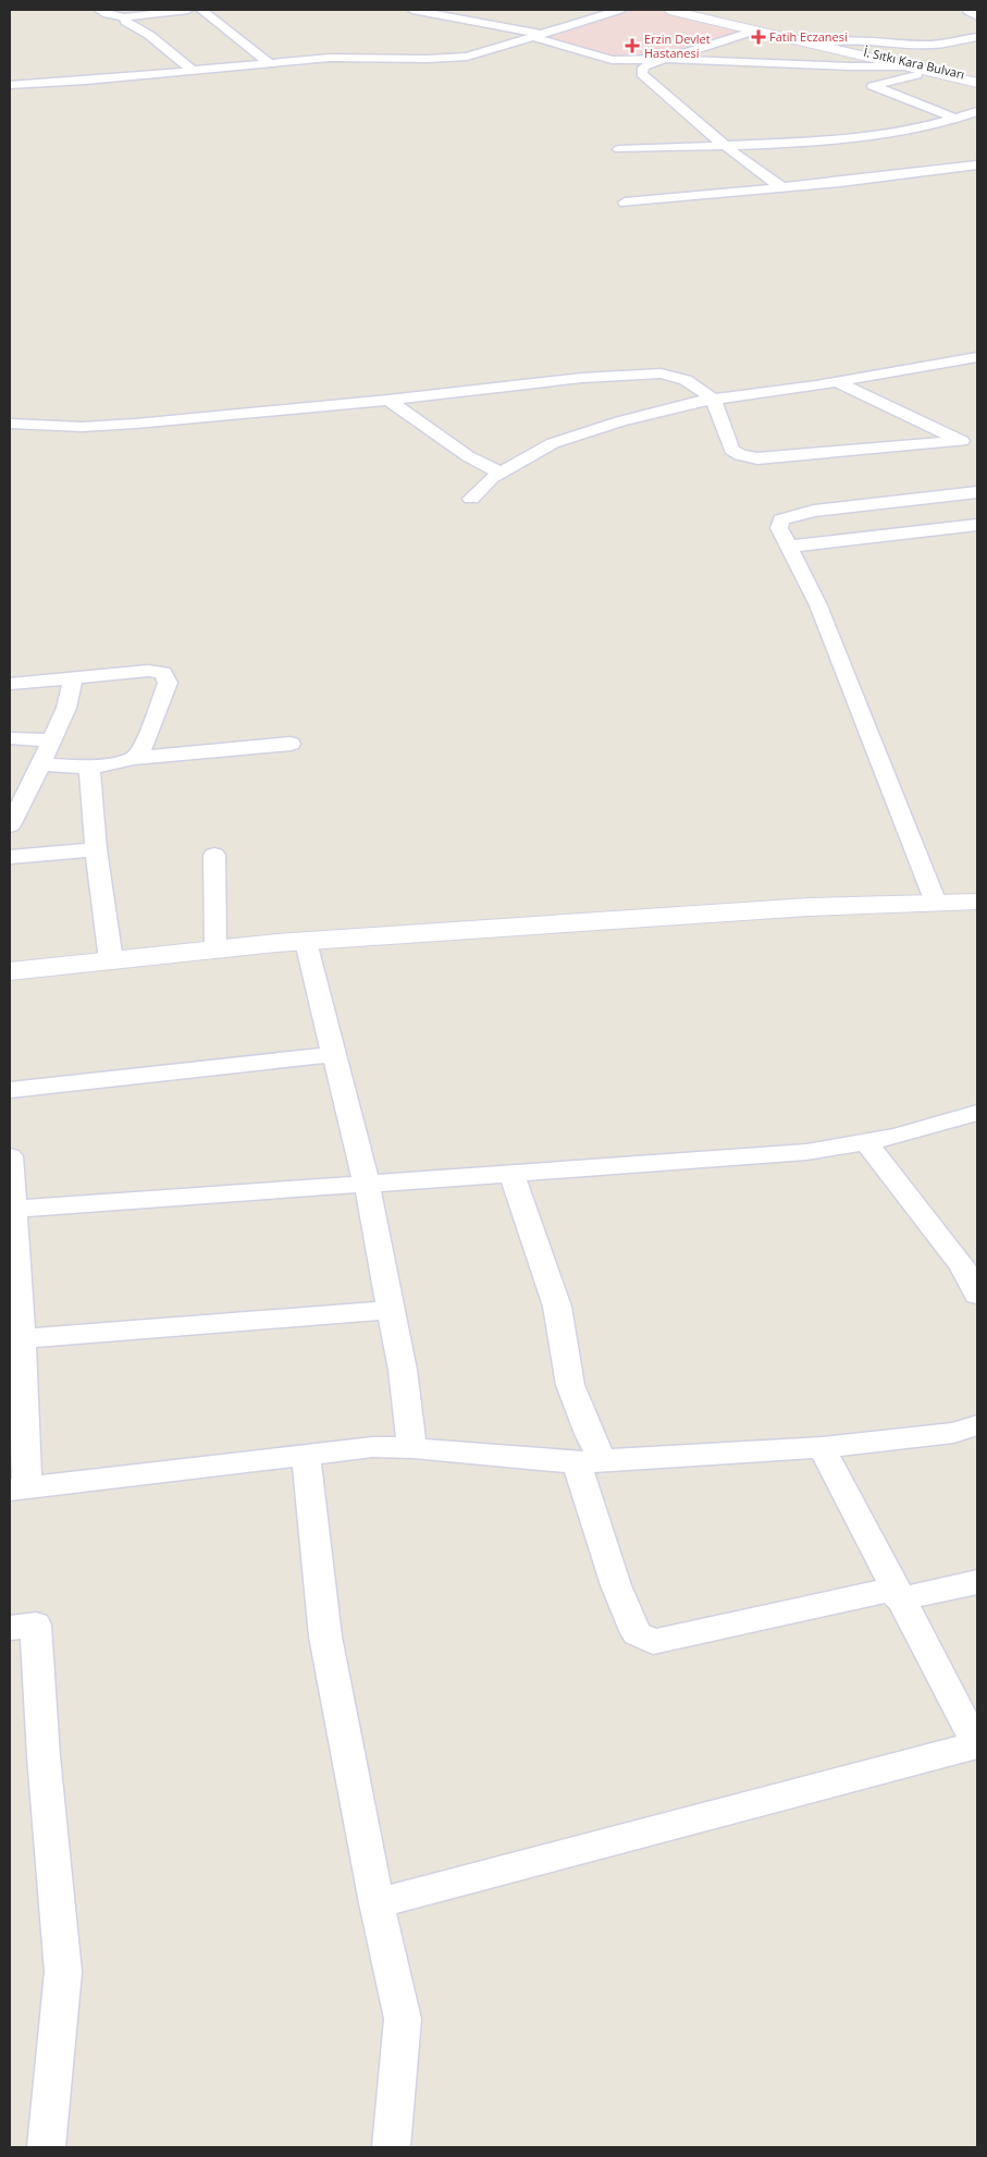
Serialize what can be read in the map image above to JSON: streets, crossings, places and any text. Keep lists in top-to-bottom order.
{
  "streets": {
    "main road": ["İ. Sıtkı Kara Bulvarı"]
  },
  "places": {
    "health": ["Fatih Eczanesi", "Erzin Devlet Hastanesi"]
  }
}
